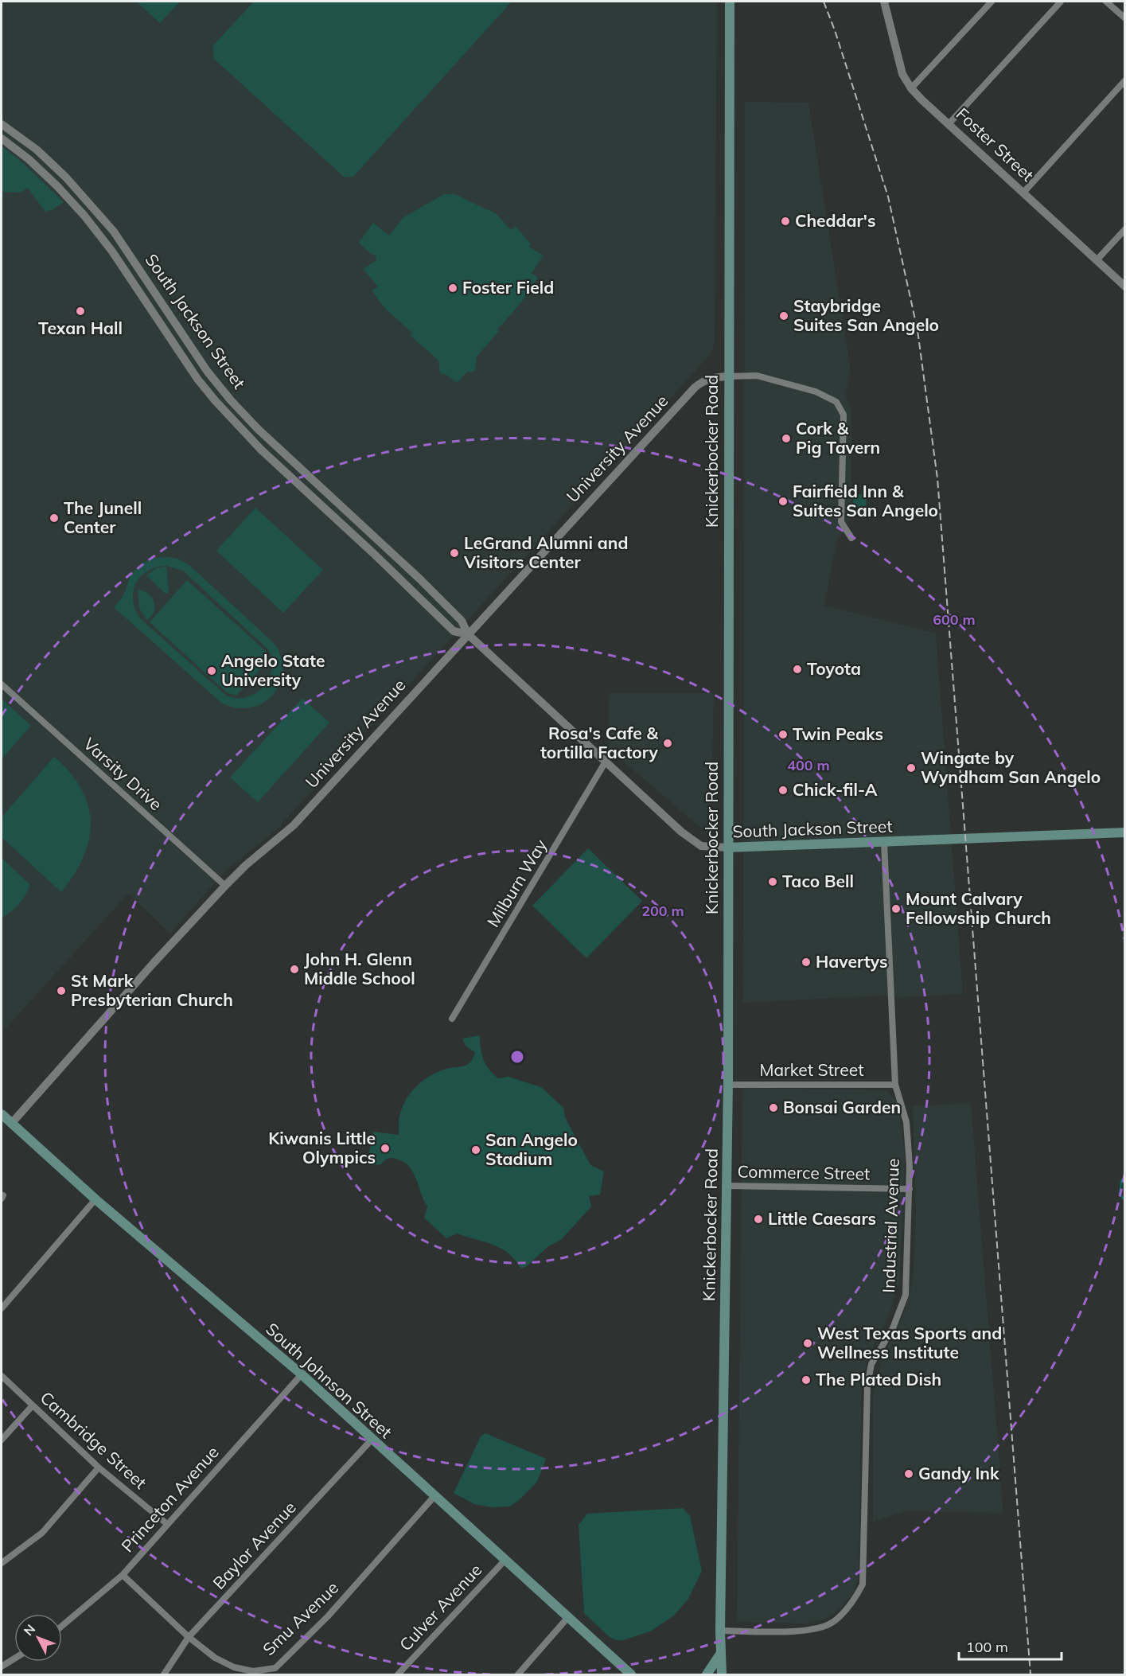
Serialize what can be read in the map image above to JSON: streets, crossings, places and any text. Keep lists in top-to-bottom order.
{
  "streets": {
    "main road": ["South Jackson Street", "Knickerbocker Road", "South Johnson Street"],
    "street": [
      "Foster Street",
      "University Avenue",
      "Varsity Drive",
      "Milburn Way",
      "Market Street",
      "Commerce Street",
      "Industrial Avenue",
      "Cambridge Street",
      "Princeton Avenue",
      "Baylor Avenue",
      "Culver Avenue",
      "Smu Avenue"
    ]
  },
  "crossings": [
    ["South Jackson Street", "University Avenue"],
    ["South Jackson Street", "Knickerbocker Road"],
    ["South Jackson Street", "Milburn Way"],
    ["South Jackson Street", "Industrial Avenue"],
    ["University Avenue", "Knickerbocker Road"],
    ["University Avenue", "Varsity Drive"],
    ["University Avenue", "South Johnson Street"],
    ["Knickerbocker Road", "Market Street"],
    ["Knickerbocker Road", "Commerce Street"],
    ["Knickerbocker Road", "Industrial Avenue"],
    ["Market Street", "Industrial Avenue"],
    ["Commerce Street", "Industrial Avenue"],
    ["South Johnson Street", "Princeton Avenue"],
    ["South Johnson Street", "Baylor Avenue"],
    ["South Johnson Street", "Culver Avenue"],
    ["South Johnson Street", "Smu Avenue"],
    ["Cambridge Street", "Princeton Avenue"],
    ["Princeton Avenue", "Smu Avenue"],
    ["Baylor Avenue", "Smu Avenue"]
  ],
  "places": [
    "Cheddar's",
    "Foster Field",
    "Texan Hall",
    "Staybridge Suites San Angelo",
    "Cork & Pig Tavern",
    "Fairfield Inn & Suites San Angelo",
    "The Junell Center",
    "LeGrand Alumni and Visitors Center",
    "Toyota",
    "Angelo State University",
    "Twin Peaks",
    "Rosa's Cafe & tortilla Factory",
    "Wingate by Wyndham San Angelo",
    "Chick-fil-A",
    "Taco Bell",
    "Mount Calvary Fellowship Church",
    "Havertys",
    "John H. Glenn Middle School",
    "St Mark Presbyterian Church",
    "Bonsai Garden",
    "Kiwanis Little Olympics",
    "San Angelo Stadium",
    "Little Caesars",
    "West Texas Sports and Wellness Institute",
    "The Plated Dish",
    "Gandy Ink"
  ],
  "scale_bar": "100 m",
  "north": "top left",
  "rings": ["600 m", "400 m", "200 m"]
}
